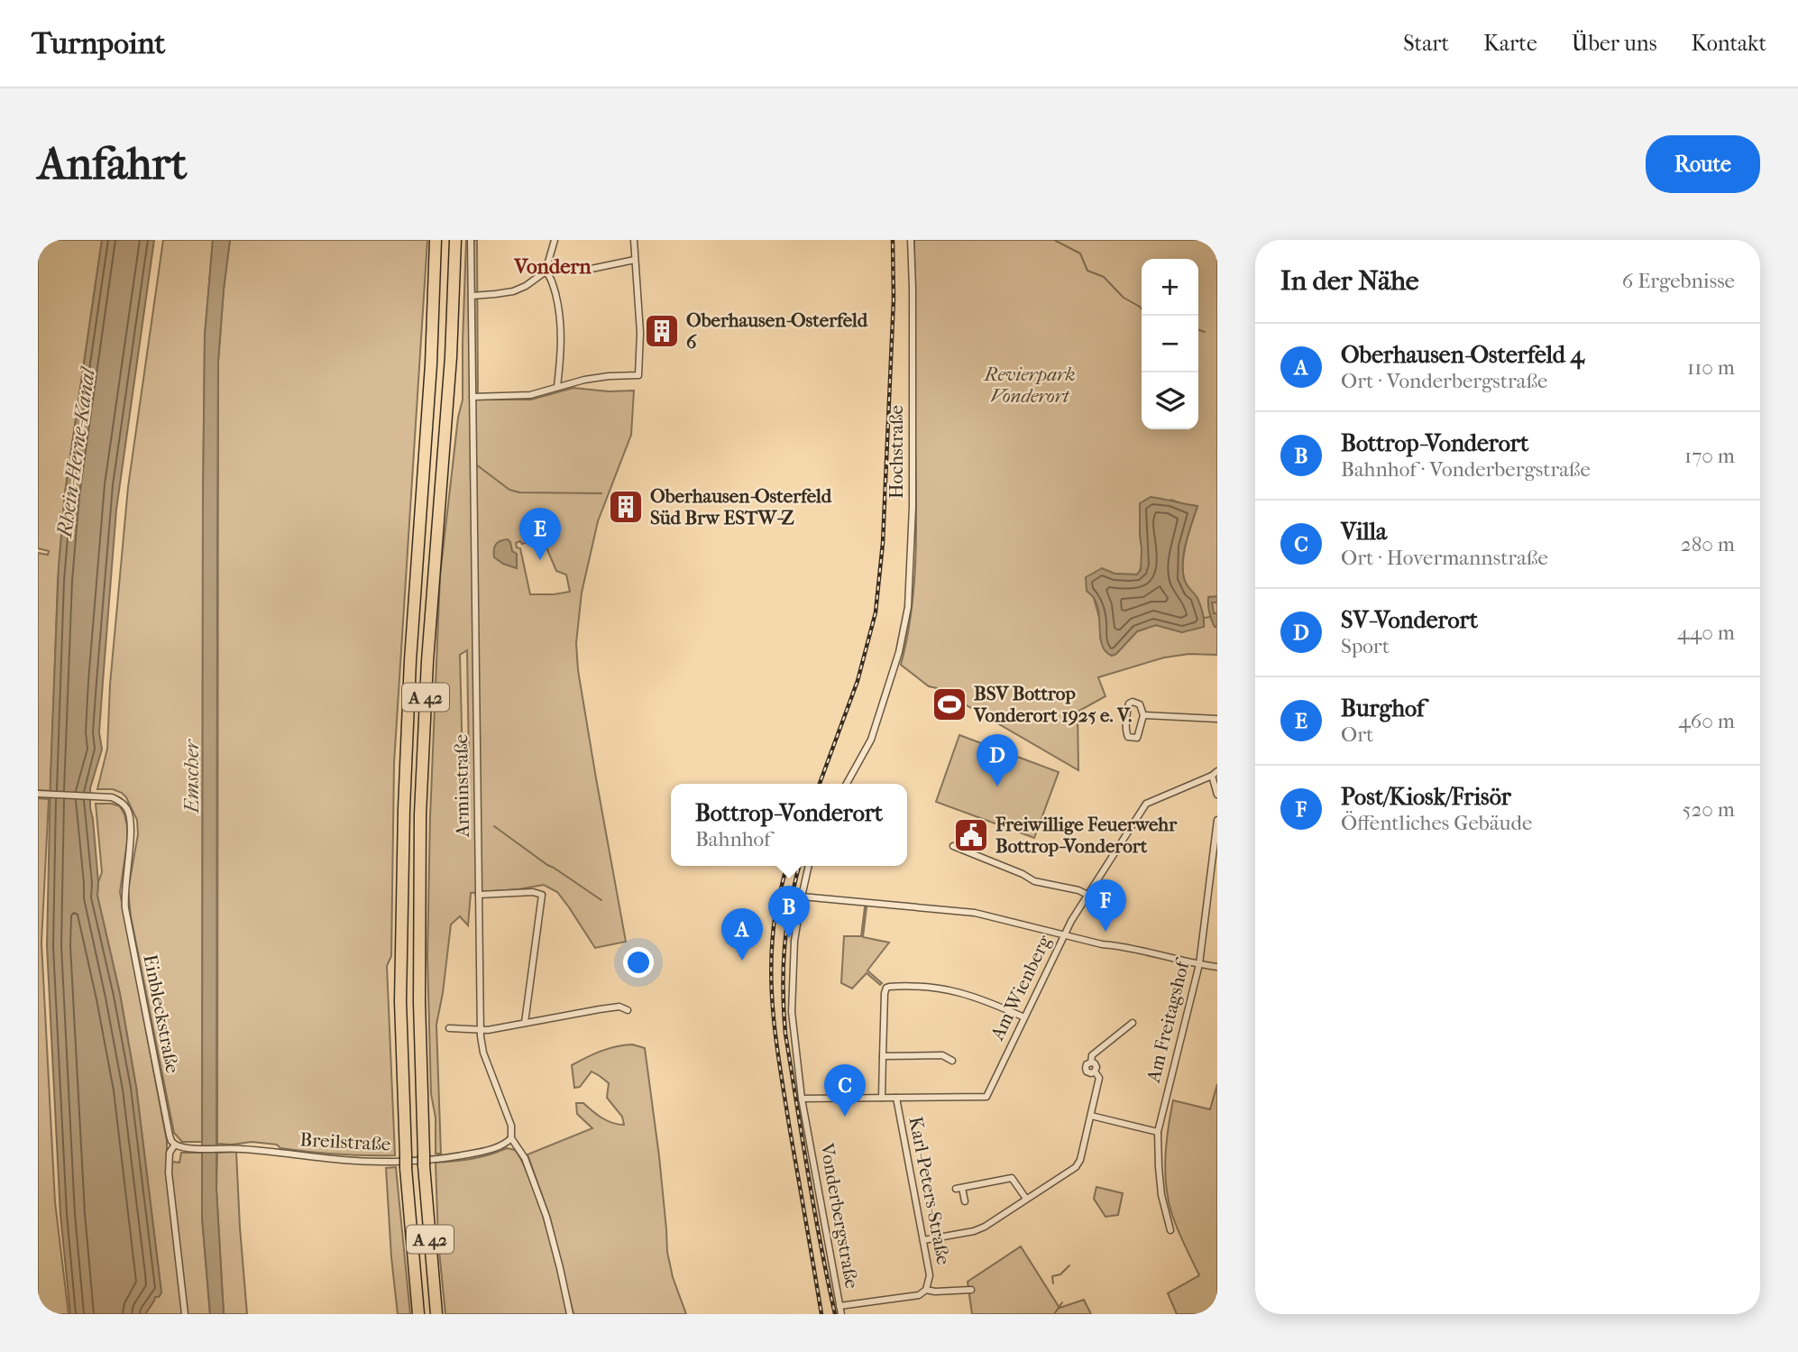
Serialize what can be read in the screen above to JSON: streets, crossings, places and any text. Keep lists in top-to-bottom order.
{
  "streets": {
    "highway": ["A 42"],
    "street": [
      "Hochstraße",
      "Arminstraße",
      "Am Wienberg",
      "Einbleckstraße",
      "Am Freitagshof",
      "Breilstraße",
      "Karl-Peters-Straße",
      "Vonderbergstraße"
    ]
  },
  "crossings": [
    ["Arminstraße", "Breilstraße"],
    ["Am Wienberg", "Karl-Peters-Straße"],
    ["Einbleckstraße", "Breilstraße"]
  ],
  "districts": ["Vondern"],
  "water": ["Rhein-Herne-Kanal", "Emscher"],
  "parks": ["Revierpark Vonderort"],
  "places": {
    "building": ["Oberhausen-Osterfeld 6", "Oberhausen-Osterfeld Süd Brw ESTW-Z"],
    "sports": ["BSV Bottrop Vonderort 1925 e. V."],
    "public building": ["Freiwillige Feuerwehr Bottrop-Vonderort"]
  },
  "page": {
    "header": "Turnpoint",
    "nav": [
      "Start",
      "Karte",
      "Über uns",
      "Kontakt"
    ],
    "buttons": "Route",
    "title": "Anfahrt",
    "heading": ["In der Nähe", "6 Ergebnisse"],
    "map_buttons": ["+", "−"],
    "list": [
      {
        "mark": "A",
        "name": "Oberhausen-Osterfeld 4",
        "note": "Ort · Vonderbergstraße",
        "value": "110 m"
      },
      {
        "mark": "B",
        "name": "Bottrop-Vonderort",
        "note": "Bahnhof · Vonderbergstraße",
        "value": "170 m"
      },
      {
        "mark": "C",
        "name": "Villa",
        "note": "Ort · Hovermannstraße",
        "value": "280 m"
      },
      {
        "mark": "D",
        "name": "SV-Vonderort",
        "note": "Sport",
        "value": "440 m"
      },
      {
        "mark": "E",
        "name": "Burghof",
        "note": "Ort",
        "value": "460 m"
      },
      {
        "mark": "F",
        "name": "Post/Kiosk/Frisör",
        "note": "Öffentliches Gebäude",
        "value": "520 m"
      }
    ],
    "pins": [
      "E",
      "D",
      "F",
      "B",
      "A",
      "C"
    ],
    "popup": ["Bottrop-Vonderort", "Bahnhof"]
  }
}
